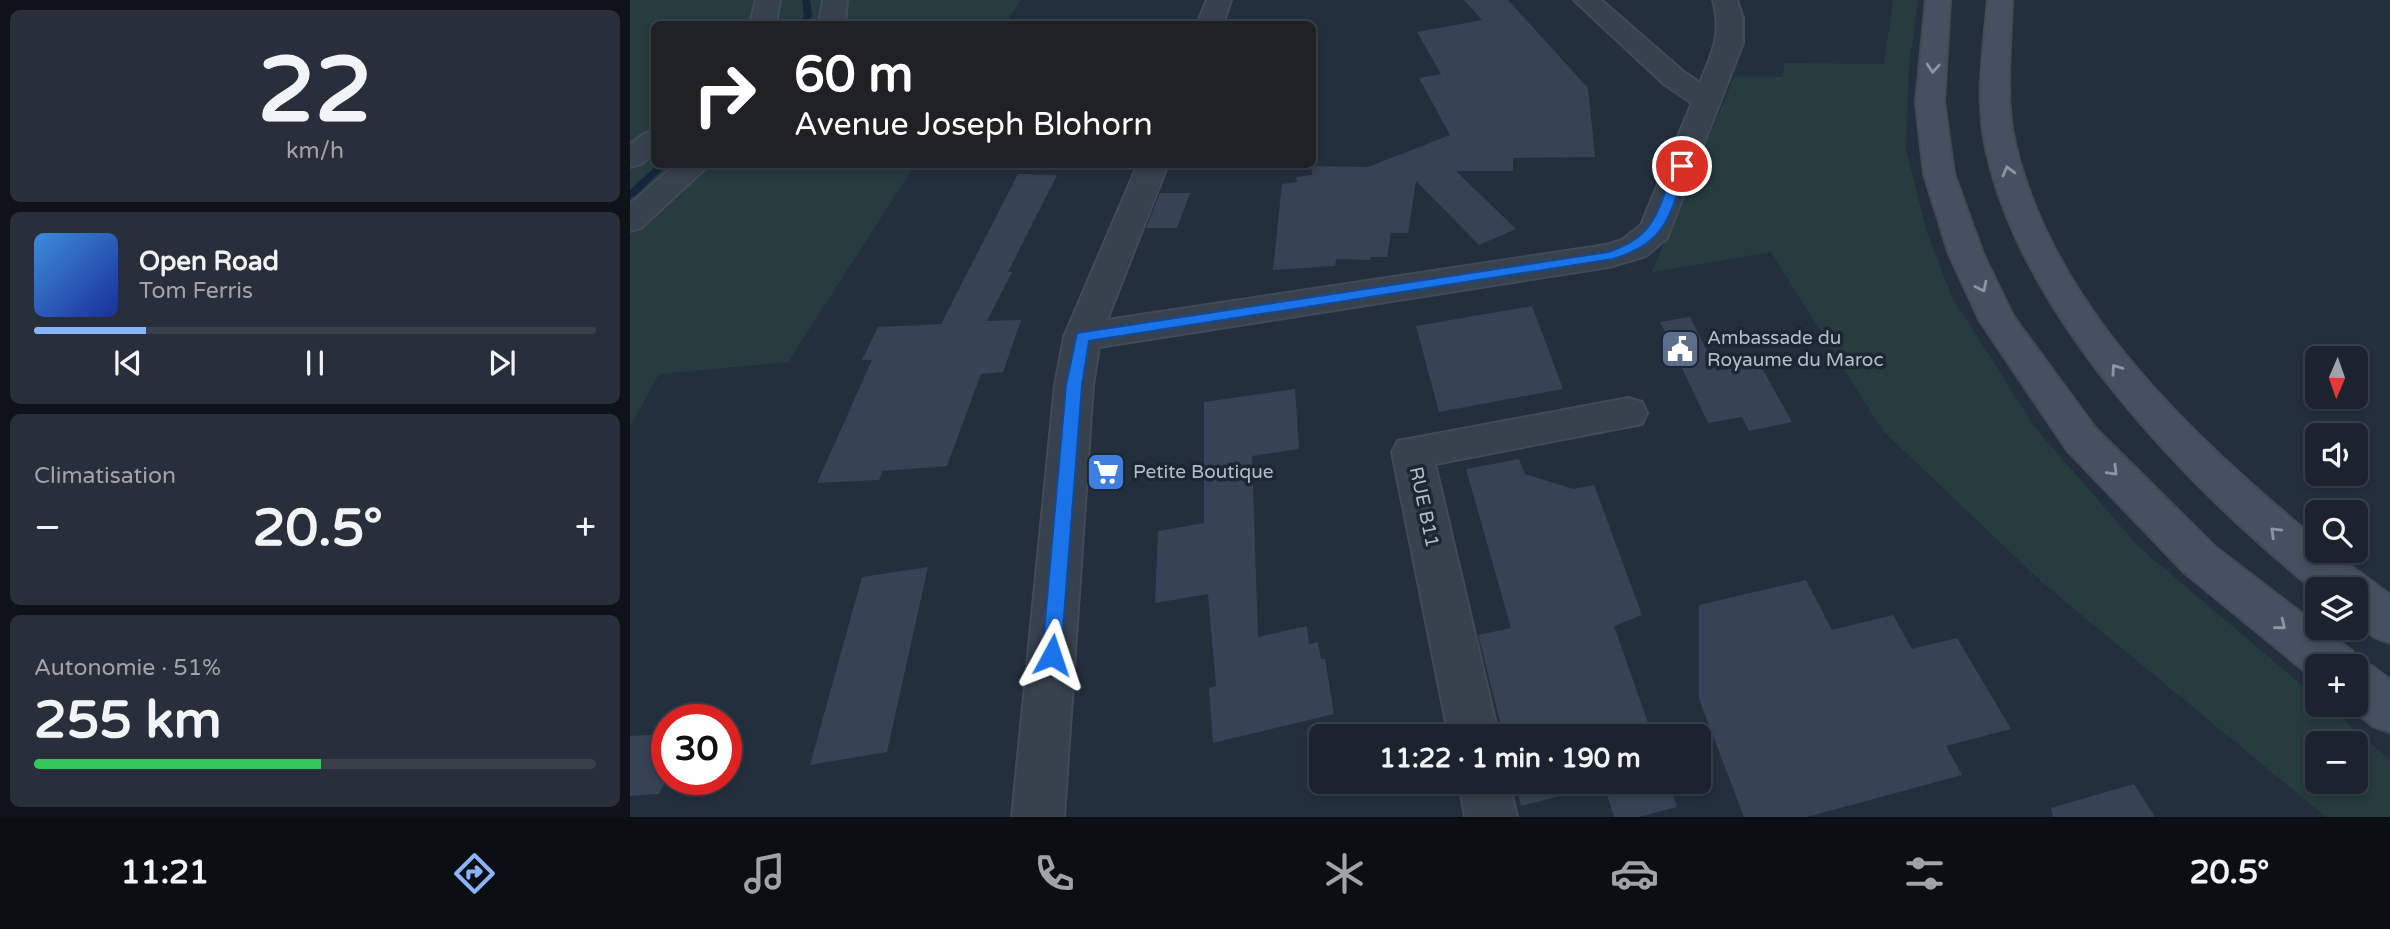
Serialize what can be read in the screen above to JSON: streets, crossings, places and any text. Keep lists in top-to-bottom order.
{
  "streets": {
    "street": ["RUE B11"]
  },
  "places": {
    "public building": ["Ambassade du Royaume du Maroc"],
    "supermarket": ["Petite Boutique"]
  },
  "north": "bottom",
  "page": {
    "tile": [
      ["22", "km/h"],
      "Climatisation",
      ["Autonomie · 51%", "255 km"]
    ],
    "turn": ["60 m", "Avenue Joseph Blohorn"],
    "song": ["Open Road", "Tom Ferris"],
    "map_buttons": ["+", "−"],
    "heat": ["−", "20.5°", "+"],
    "limit": "30",
    "trip": "11:22 · 1 min · 190 m",
    "tabs": ["11:21", "20.5°"]
  }
}
